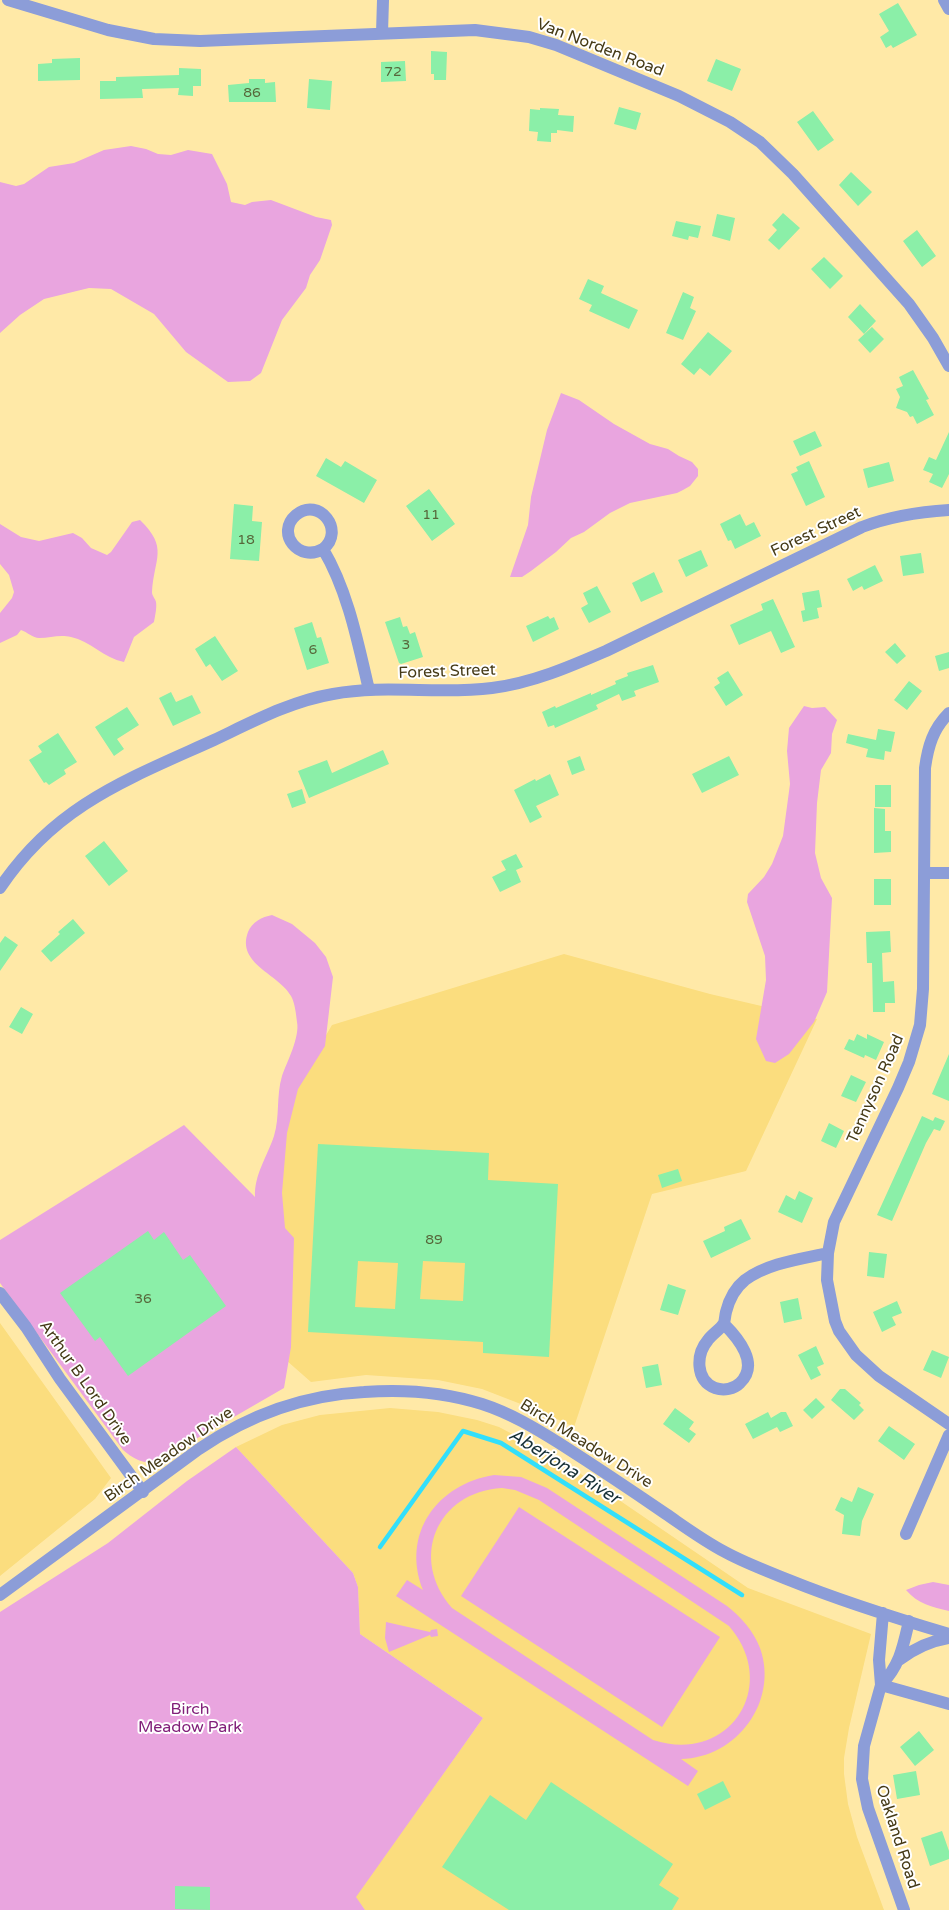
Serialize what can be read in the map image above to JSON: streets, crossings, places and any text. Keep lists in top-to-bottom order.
{
  "streets": {
    "street": [
      "Van Norden Road",
      "Forest Street",
      "Tennyson Road",
      "Arthur B Lord Drive",
      "Birch Meadow Drive",
      "Oakland Road"
    ]
  },
  "crossings": [
    ["Arthur B Lord Drive", "Birch Meadow Drive"],
    ["Birch Meadow Drive", "Oakland Road"]
  ],
  "water": ["Aberjona River"],
  "parks": ["Birch Meadow Park"],
  "house_numbers": [
    "72",
    "86",
    "11",
    "18",
    "3",
    "6",
    "89",
    "36"
  ]
}
